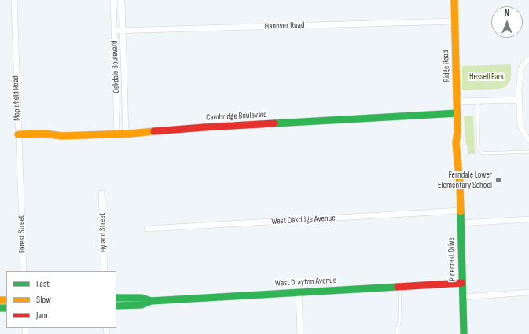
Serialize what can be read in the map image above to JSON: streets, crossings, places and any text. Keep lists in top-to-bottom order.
{
  "streets": {
    "street": [
      "Hanover Road",
      "Ridge Road",
      "Oakdale Boulevard",
      "Maplefield Road",
      "Cambridge Boulevard",
      "West Oakridge Avenue",
      "Hyland Street",
      "Forest Street",
      "Pinecrest Drive",
      "West Drayton Avenue"
    ]
  },
  "crossings": [
    ["Hanover Road", "Ridge Road"],
    ["Hanover Road", "Oakdale Boulevard"],
    ["Ridge Road", "Cambridge Boulevard"],
    ["Ridge Road", "Pinecrest Drive"],
    ["Oakdale Boulevard", "Cambridge Boulevard"],
    ["Maplefield Road", "Cambridge Boulevard"],
    ["Maplefield Road", "Forest Street"],
    ["West Oakridge Avenue", "Pinecrest Drive"],
    ["Pinecrest Drive", "West Drayton Avenue"]
  ],
  "parks": ["Hessell Park"],
  "places": ["Ferndale Lower Elementary School"],
  "legend": ["Fast", "Slow", "Jam"],
  "north": "top"
}
